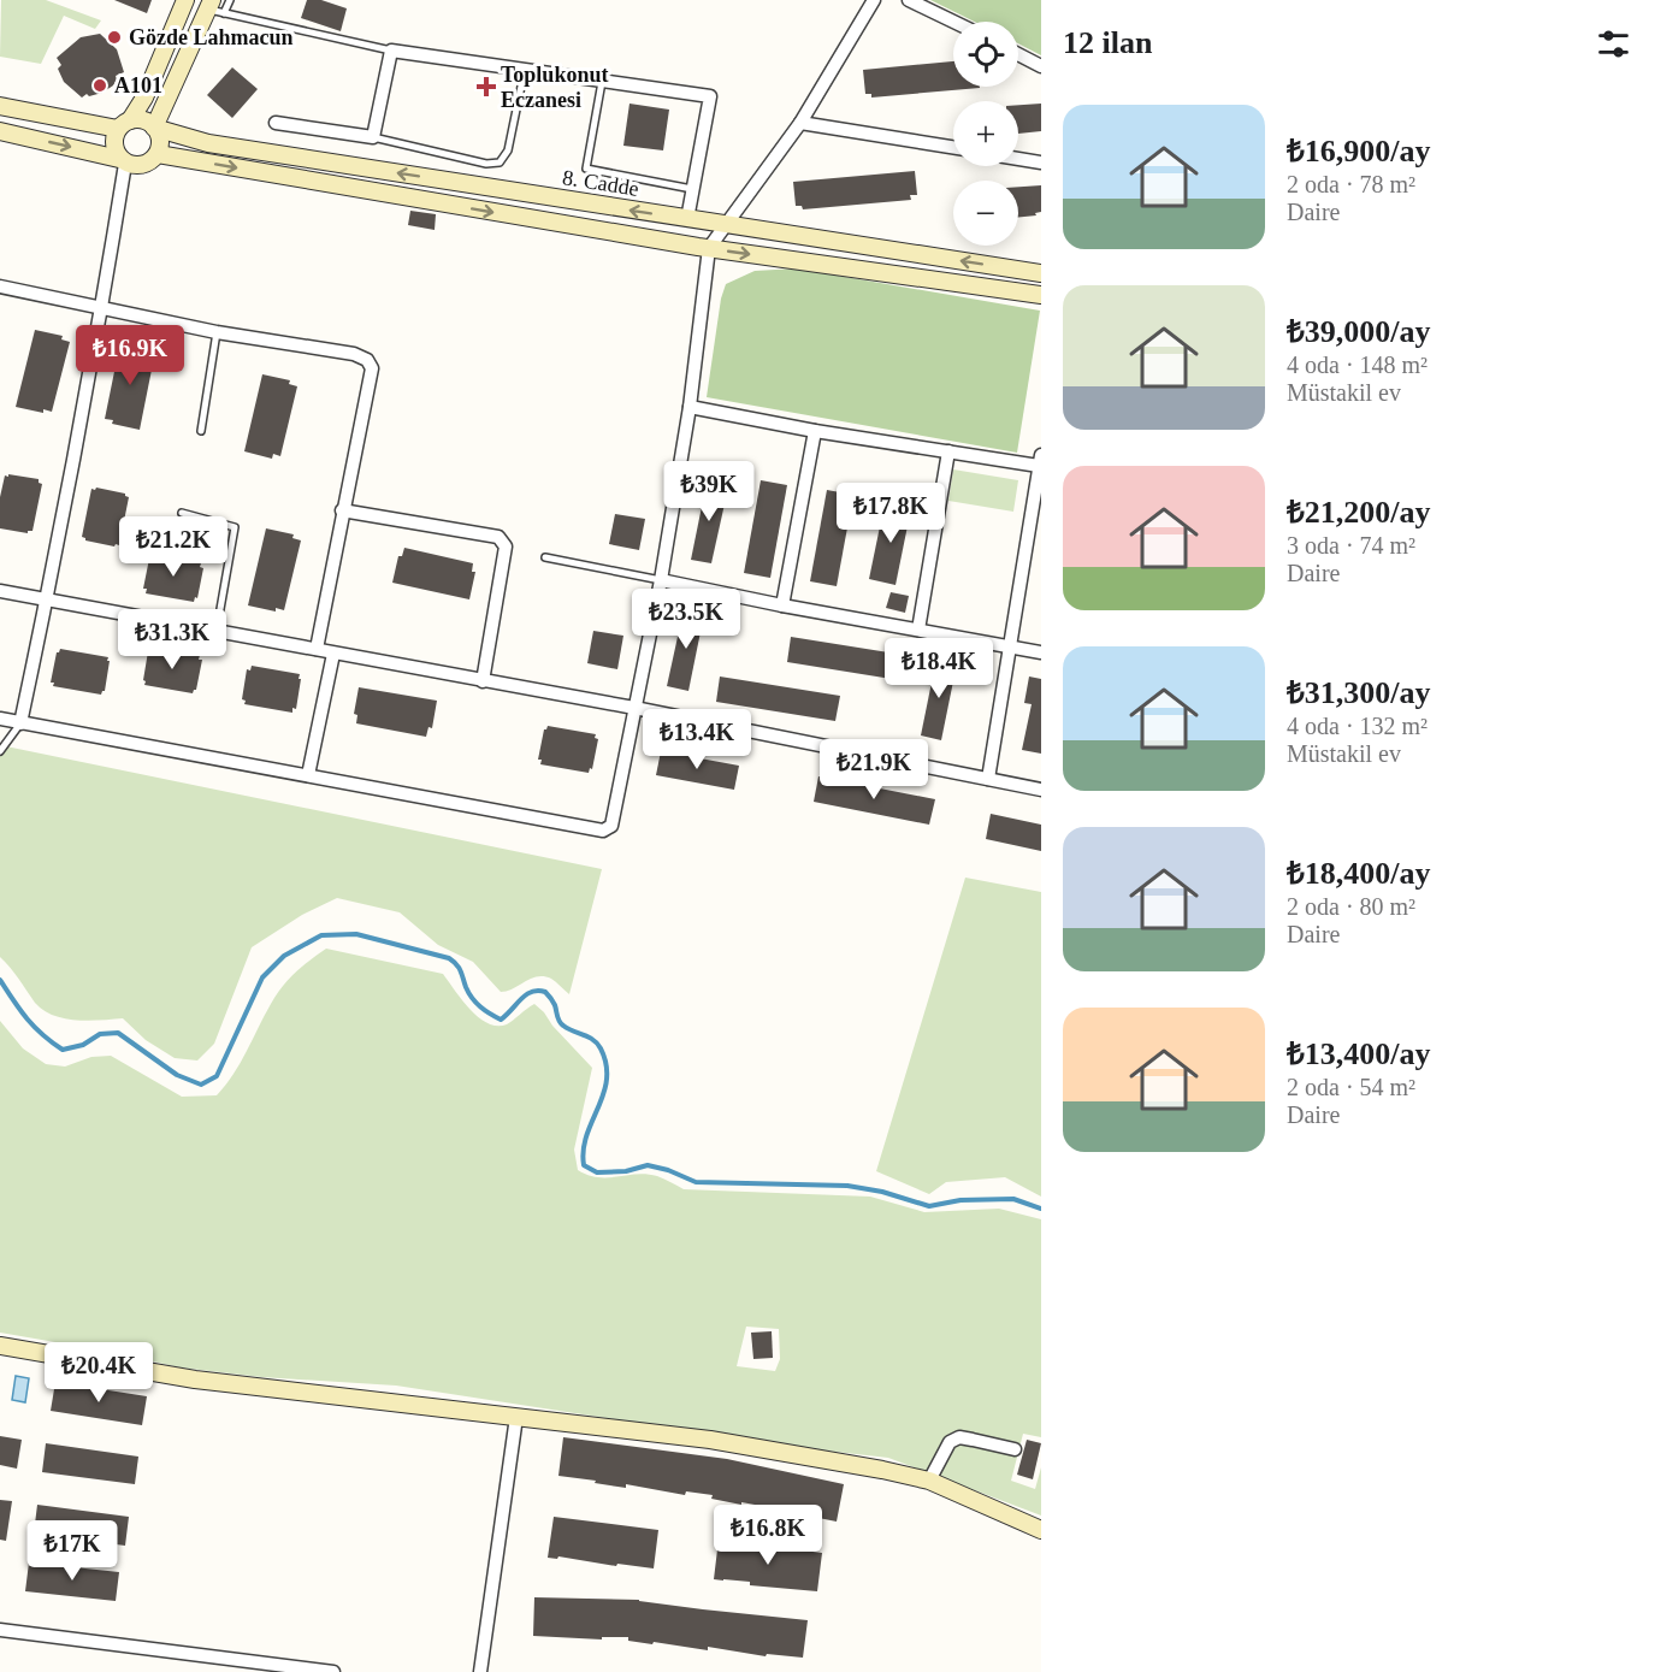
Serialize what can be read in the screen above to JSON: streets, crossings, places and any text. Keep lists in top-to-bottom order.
{
  "streets": {
    "street": ["8. Cadde"]
  },
  "places": {
    "other": ["Gözde Lahmacun", "A101"],
    "health": ["Toplukonut Eczanesi"]
  },
  "page": {
    "heading": "12 ilan",
    "map_buttons": ["+", "−"],
    "list": [
      {
        "name": "₺16,900/ay",
        "note": "2 oda · 78 m² · Daire"
      },
      {
        "name": "₺39,000/ay",
        "note": "4 oda · 148 m² · Müstakil ev"
      },
      {
        "name": "₺21,200/ay",
        "note": "3 oda · 74 m² · Daire"
      },
      {
        "name": "₺31,300/ay",
        "note": "4 oda · 132 m² · Müstakil ev"
      },
      {
        "name": "₺18,400/ay",
        "note": "2 oda · 80 m² · Daire"
      },
      {
        "name": "₺13,400/ay",
        "note": "2 oda · 54 m² · Daire"
      }
    ],
    "price": [
      "₺16.9K",
      "₺39K",
      "₺17.8K",
      "₺21.2K",
      "₺23.5K",
      "₺31.3K",
      "₺18.4K",
      "₺13.4K",
      "₺21.9K",
      "₺20.4K",
      "₺16.8K",
      "₺17K"
    ]
  }
}
